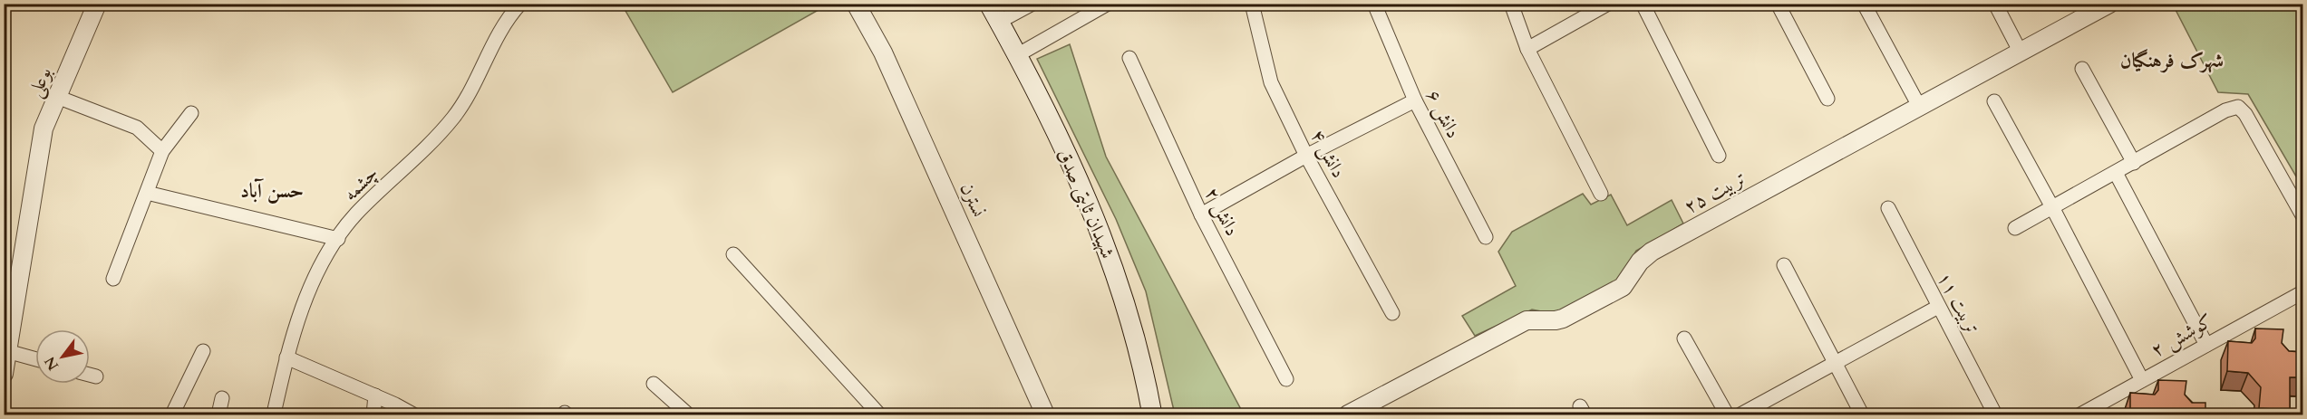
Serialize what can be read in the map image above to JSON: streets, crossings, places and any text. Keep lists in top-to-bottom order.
{
  "streets": {
    "main road": ["شهیدان ثابتی صدق"],
    "street": [
      "بوعلی",
      "دانش ۶",
      "دانش ۴",
      "چشمه",
      "تربیت ۲۵",
      "نسترن",
      "دانش ۲",
      "تربیت ۱۱",
      "کوشش ۲"
    ]
  },
  "districts": ["شهرک فرهنگیان", "حسن آباد"],
  "north": "bottom left"
}
